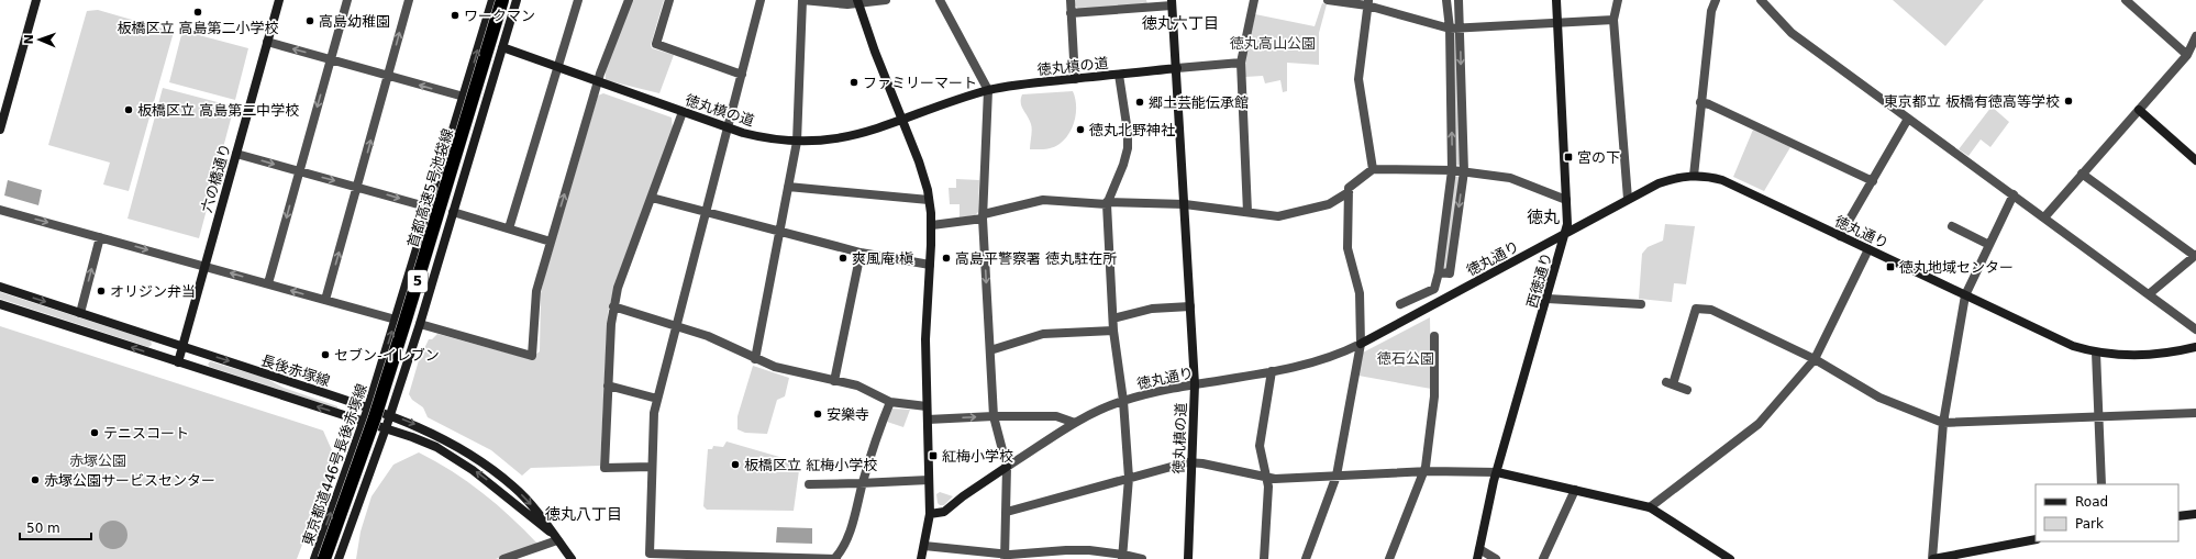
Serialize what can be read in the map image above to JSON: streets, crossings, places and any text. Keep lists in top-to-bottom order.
{
  "streets": {
    "highway": ["首都高速5号池袋線", "5"],
    "street": [
      "徳丸槙の道",
      "六の橋通り",
      "徳丸通り",
      "西徳通り",
      "長後赤塚線",
      "東京都道446号長後赤塚線"
    ]
  },
  "crossings": [
    ["徳丸槙の道", "徳丸通り"],
    ["六の橋通り", "長後赤塚線"],
    ["徳丸通り", "西徳通り"],
    ["長後赤塚線", "東京都道446号長後赤塚線"]
  ],
  "districts": ["徳丸六丁目", "徳丸", "徳丸八丁目"],
  "parks": ["徳丸高山公園", "徳石公園", "赤塚公園"],
  "places": {
    "other": [
      "板橋区立 高島第二小学校",
      "ワークマン",
      "高島幼稚園",
      "ファミリーマート",
      "東京都立 板橋有徳高等学校",
      "郷土芸能伝承館",
      "板橋区立 高島第二中学校",
      "徳丸北野神社",
      "爽風庵 槇",
      "高島平警察署 徳丸駐在所",
      "オリジン弁当",
      "セブン-イレブン",
      "安樂寺",
      "テニスコート",
      "板橋区立 紅梅小学校",
      "赤塚公園サービスセンター"
    ],
    "transit": ["宮の下", "徳丸地域センター", "紅梅小学校"]
  },
  "legend": ["Road", "Park"],
  "scale_bar": "50 m",
  "north": "left"
}
